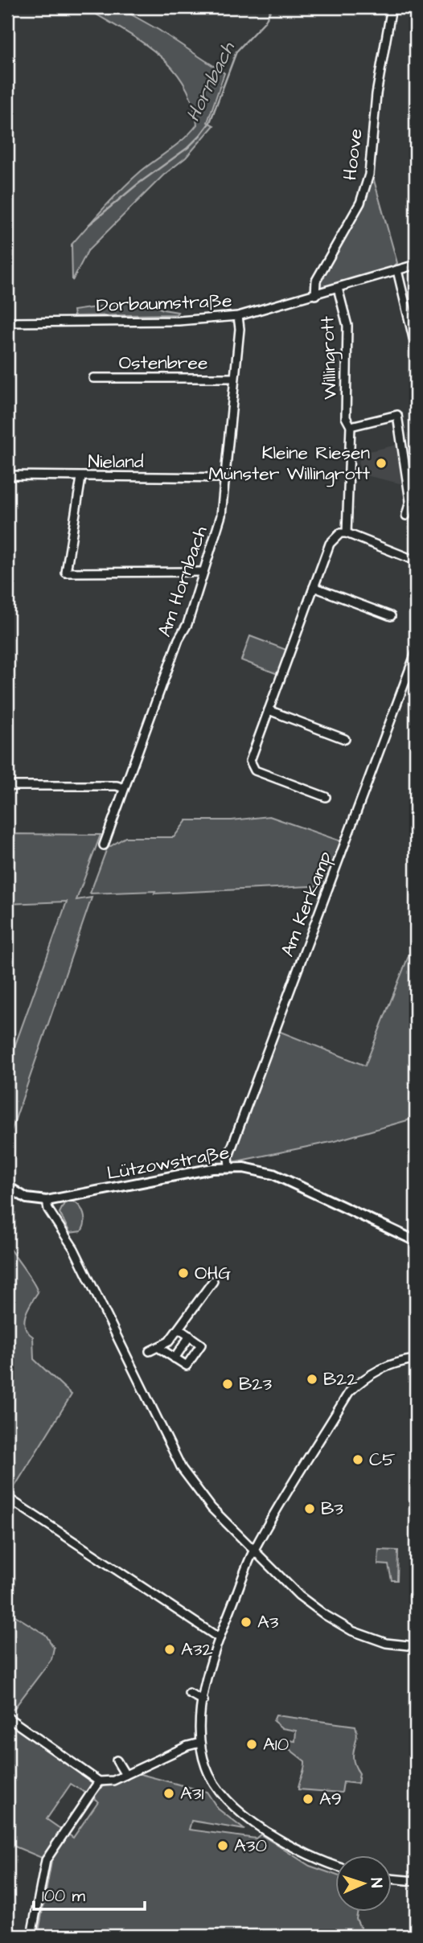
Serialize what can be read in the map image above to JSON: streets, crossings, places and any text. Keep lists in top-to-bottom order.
{
  "streets": {
    "street": [
      "Hoove",
      "Dorbaumstraße",
      "Willingrott",
      "Ostenbree",
      "Nieland",
      "Am Hornbach",
      "Am Kerkamp",
      "Lützowstraße"
    ]
  },
  "crossings": [
    ["Hoove", "Dorbaumstraße"],
    ["Dorbaumstraße", "Willingrott"],
    ["Dorbaumstraße", "Am Hornbach"],
    ["Ostenbree", "Am Hornbach"],
    ["Nieland", "Am Hornbach"],
    ["Am Kerkamp", "Lützowstraße"]
  ],
  "water": ["Hornbach"],
  "places": [
    "Kleine Riesen Münster Willingrott",
    "OHG",
    "B22",
    "B23",
    "C5",
    "B3",
    "A3",
    "A32",
    "A10",
    "A31",
    "A9",
    "A30"
  ],
  "scale_bar": "100 m",
  "north": "right"
}
